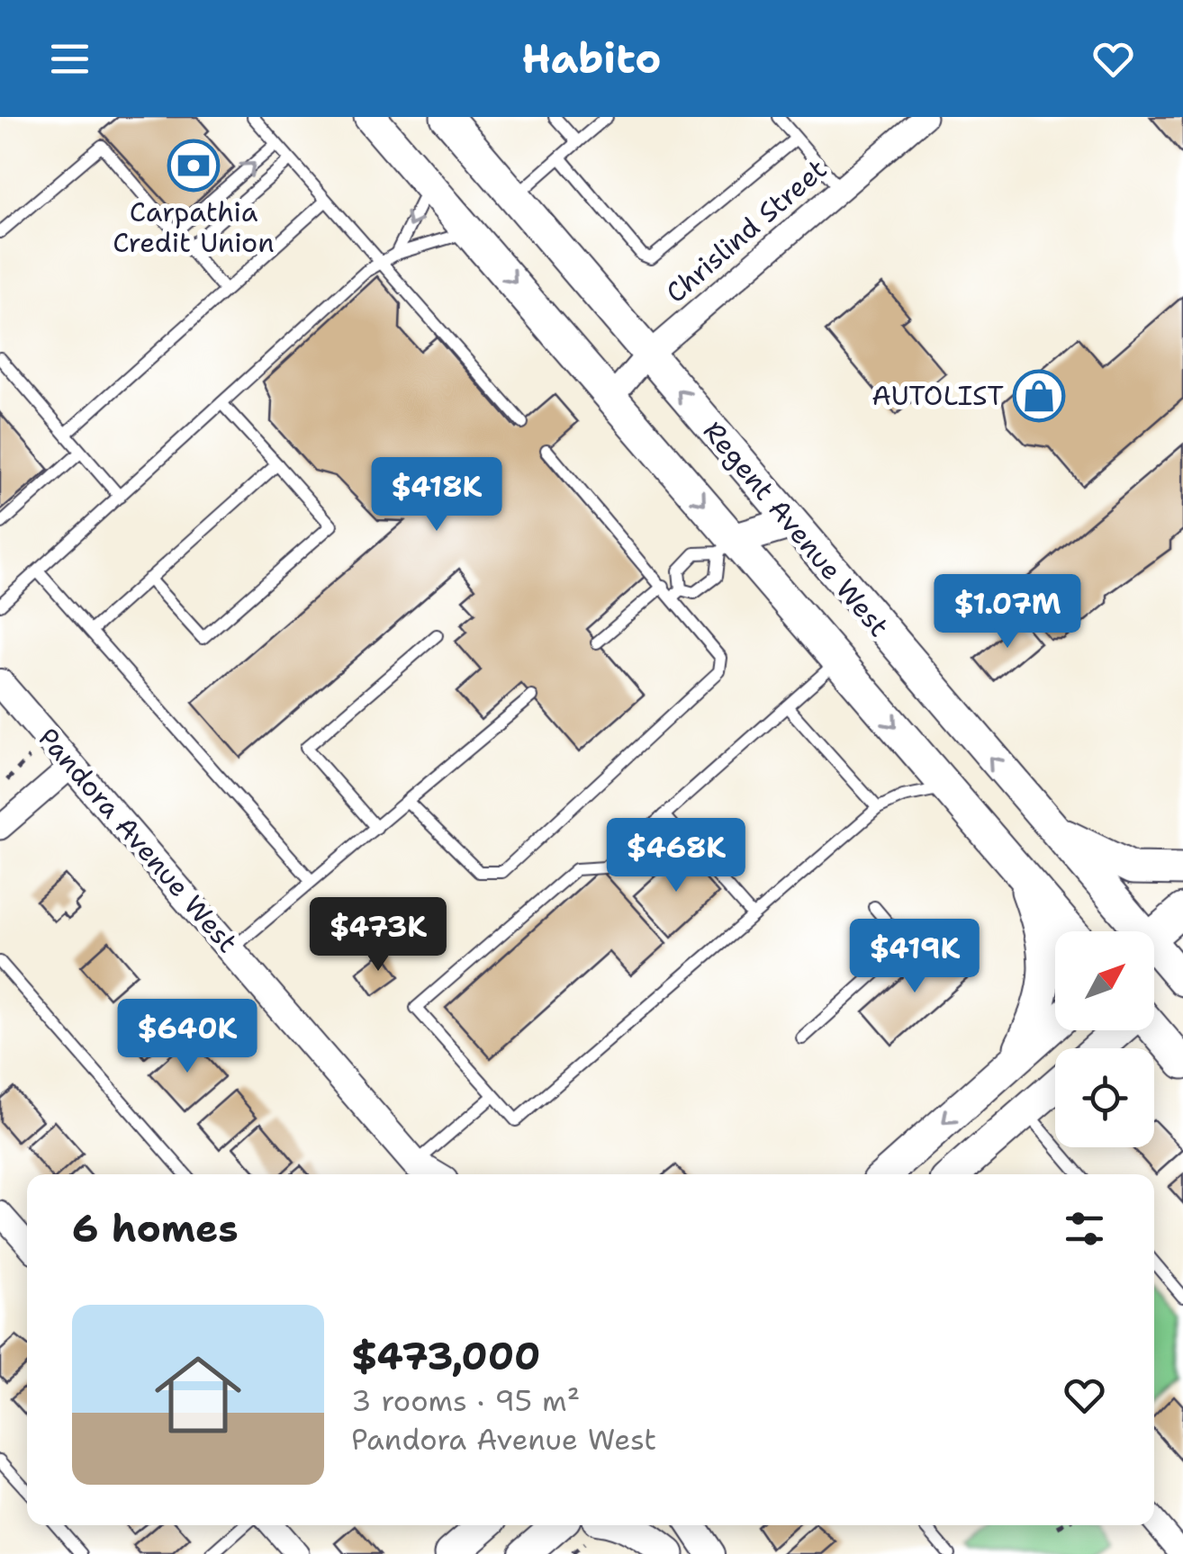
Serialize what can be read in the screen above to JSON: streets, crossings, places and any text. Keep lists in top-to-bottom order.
{
  "streets": {
    "main road": ["Regent Avenue West"],
    "street": ["Chrislind Street", "Pandora Avenue West"]
  },
  "crossings": [
    ["Chrislind Street", "Regent Avenue West"]
  ],
  "places": {
    "bank": ["Carpathia Credit Union"],
    "shop": ["AUTOLIST"]
  },
  "north": "top right",
  "page": {
    "header": "Habito",
    "price": [
      "$418K",
      "$1.07M",
      "$468K",
      "$473K",
      "$419K",
      "$640K"
    ],
    "heading": "6 homes",
    "list": [
      {
        "name": "$473,000",
        "note": "3 rooms · 95 m² · Pandora Avenue West"
      }
    ]
  }
}
